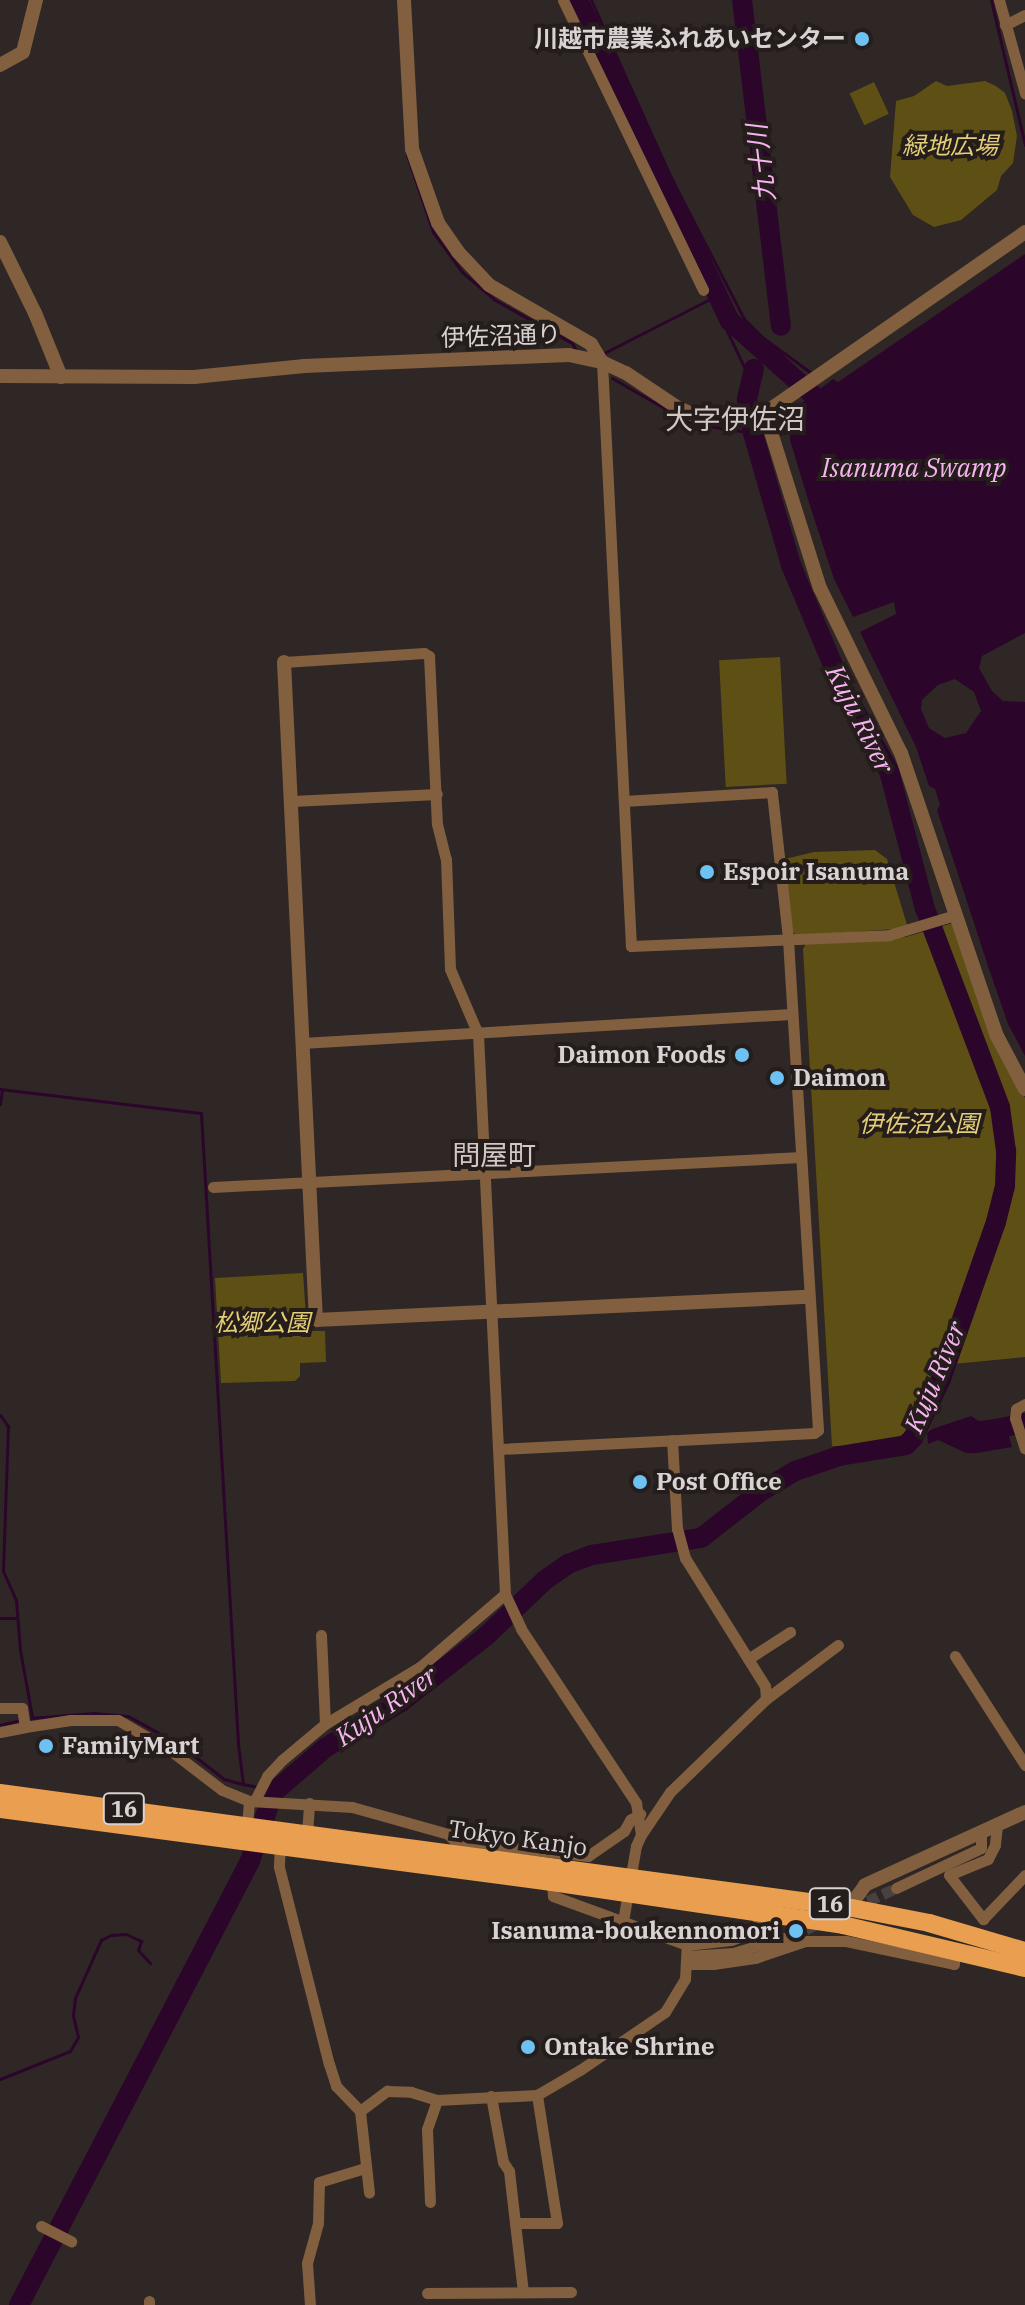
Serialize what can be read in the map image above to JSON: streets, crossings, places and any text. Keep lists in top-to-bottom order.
{
  "streets": {
    "highway": ["16", "Tokyo Kanjo"],
    "street": ["伊佐沼通り"]
  },
  "districts": ["大字伊佐沼", "問屋町"],
  "water": ["九十川", "Isanuma Swamp", "Kuju River"],
  "parks": ["緑地広場", "伊佐沼公園", "松郷公園"],
  "places": [
    "川越市農業ふれあいセンター",
    "Espoir Isanuma",
    "Daimon Foods",
    "Daimon",
    "Post Office",
    "FamilyMart",
    "Isanuma-boukennomori",
    "Ontake Shrine"
  ]
}
